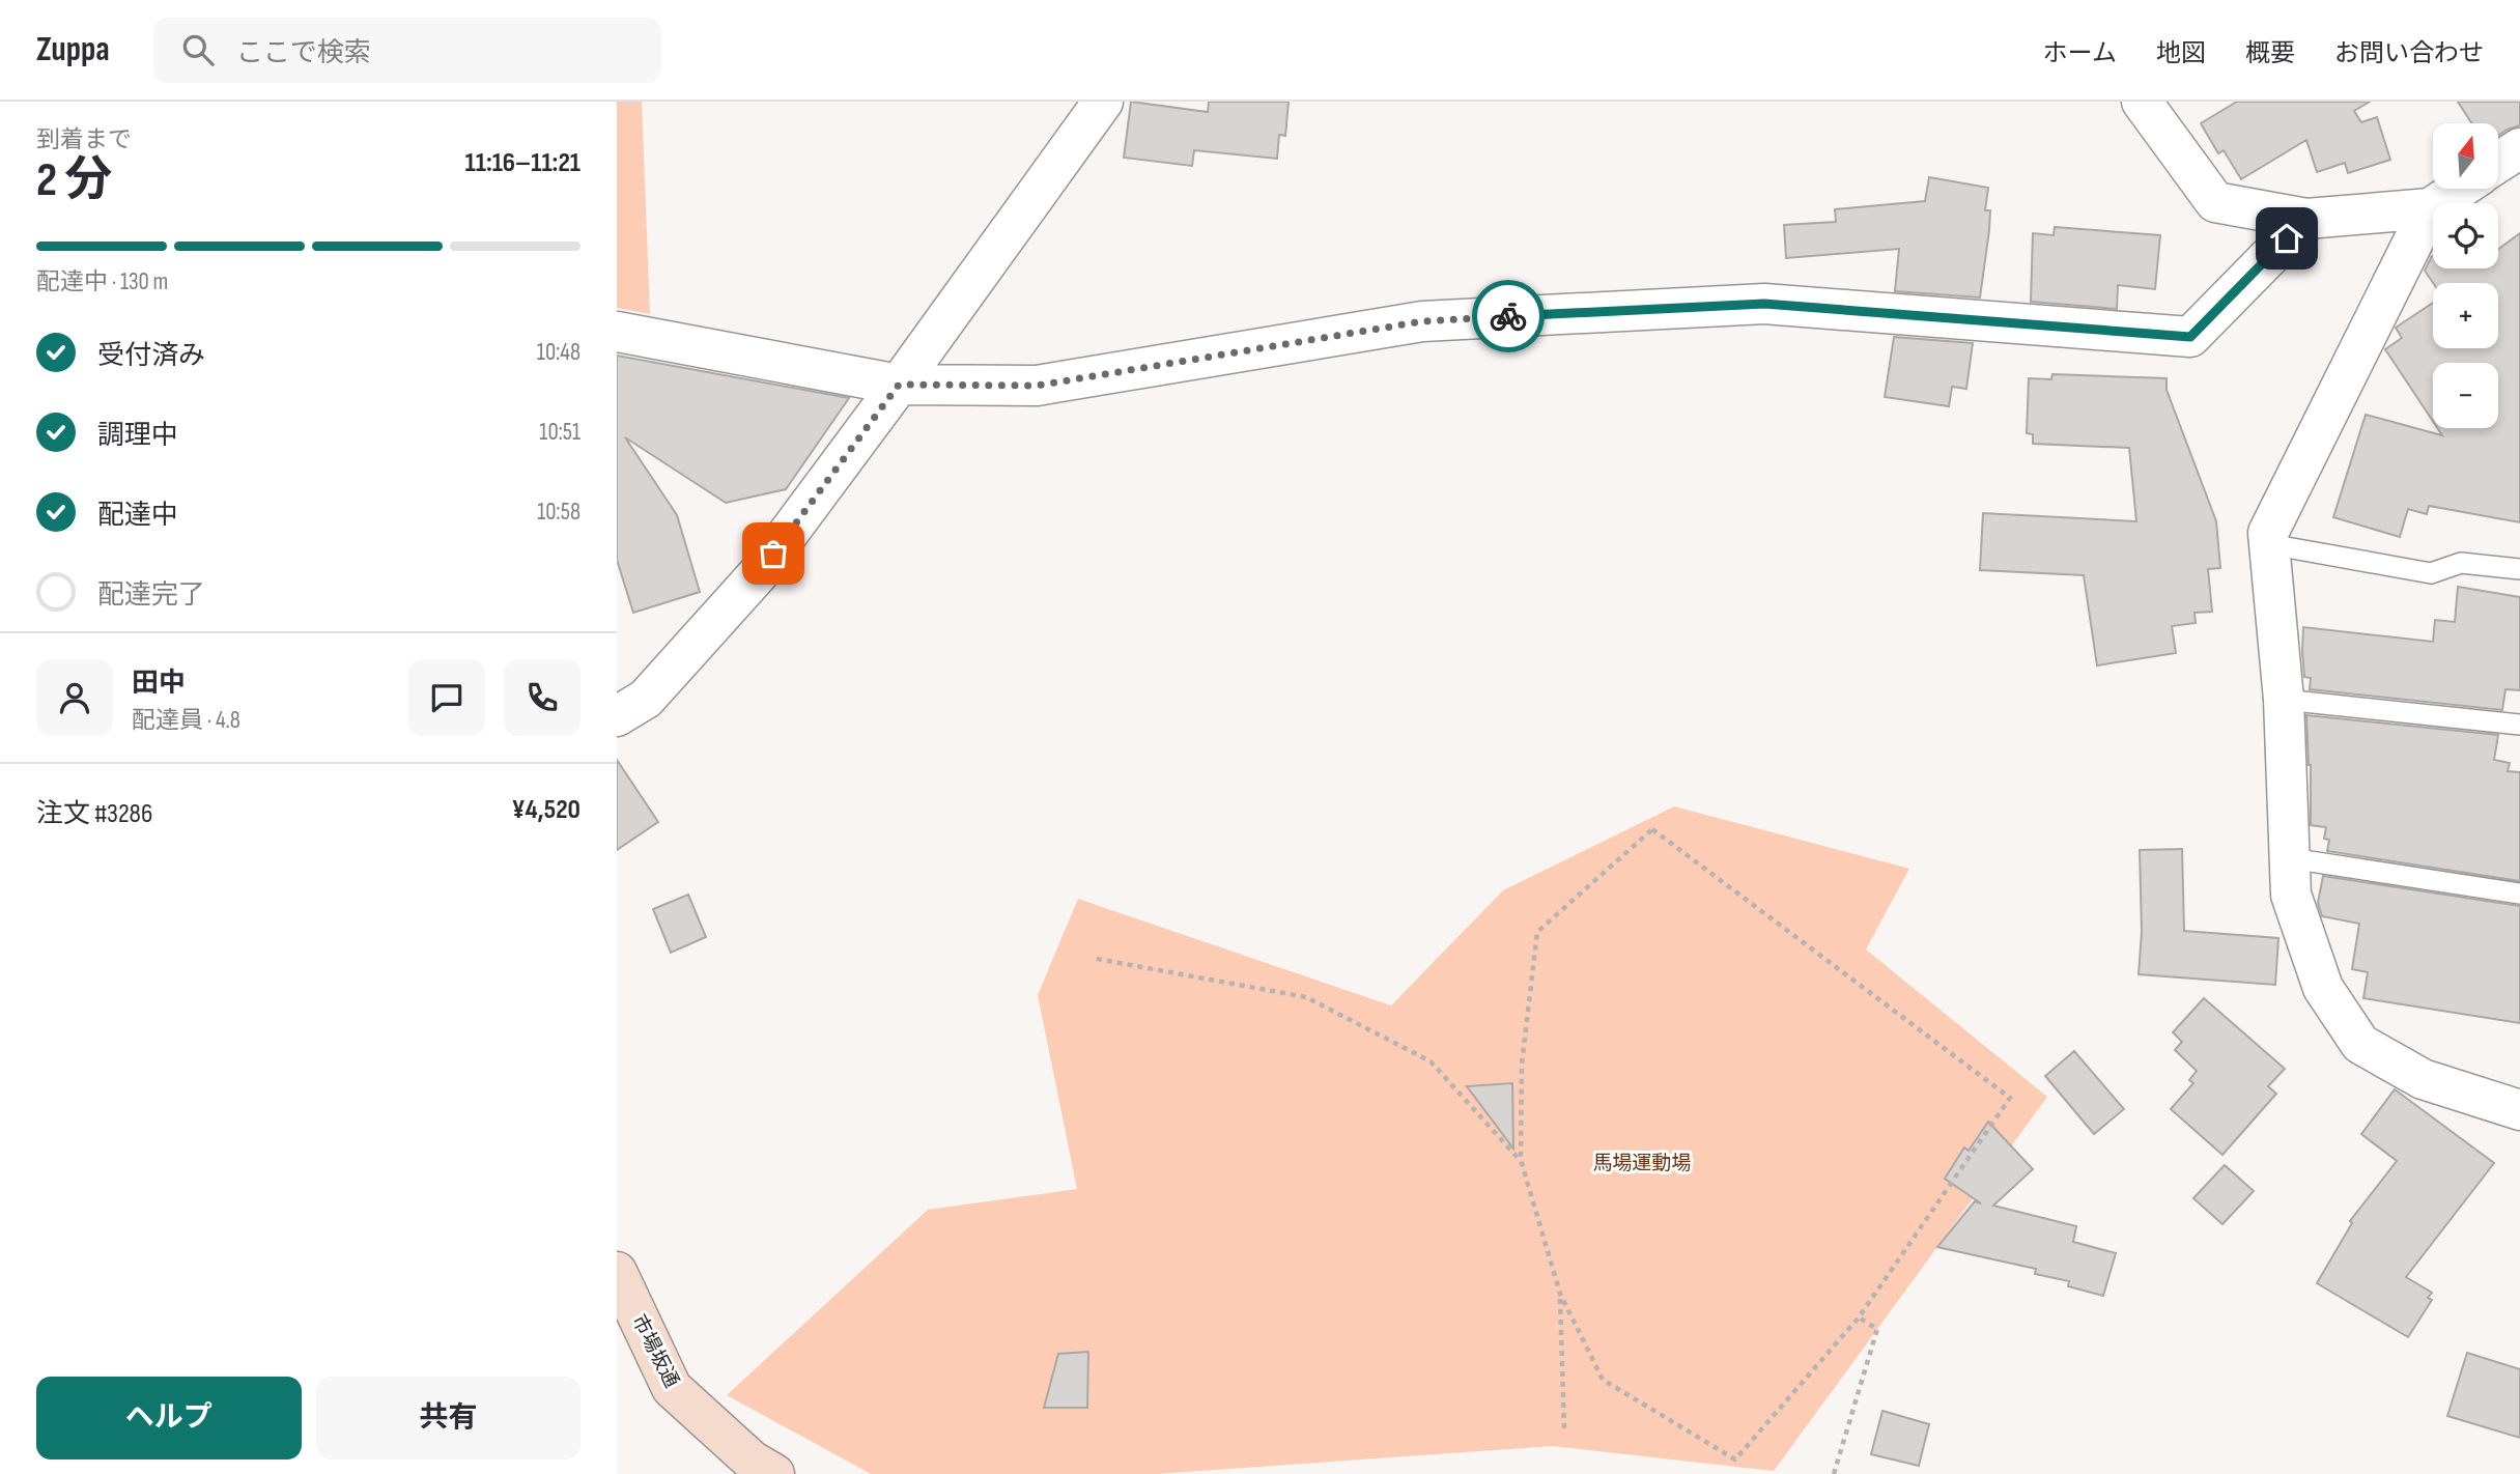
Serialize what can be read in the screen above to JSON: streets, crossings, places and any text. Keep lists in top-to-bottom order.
{
  "streets": {
    "street": ["市場坂通"]
  },
  "parks": ["馬場運動場"],
  "north": "top",
  "page": {
    "header": "Zuppa",
    "search": "ここで検索",
    "nav": [
      "ホーム",
      "地図",
      "概要",
      "お問い合わせ"
    ],
    "heading": ["2 分", "到着まで", "11:16–11:21"],
    "panel": [
      "田中",
      "配達員 · 4.8",
      "注文 #3286",
      "¥4,520"
    ],
    "map_buttons": ["+", "−"],
    "bar": "配達中 · 130 m",
    "list": [
      ["受付済み", "10:48"],
      ["調理中", "10:51"],
      ["配達中", "10:58"],
      "配達完了"
    ],
    "buttons": ["ヘルプ", "共有"]
  }
}
